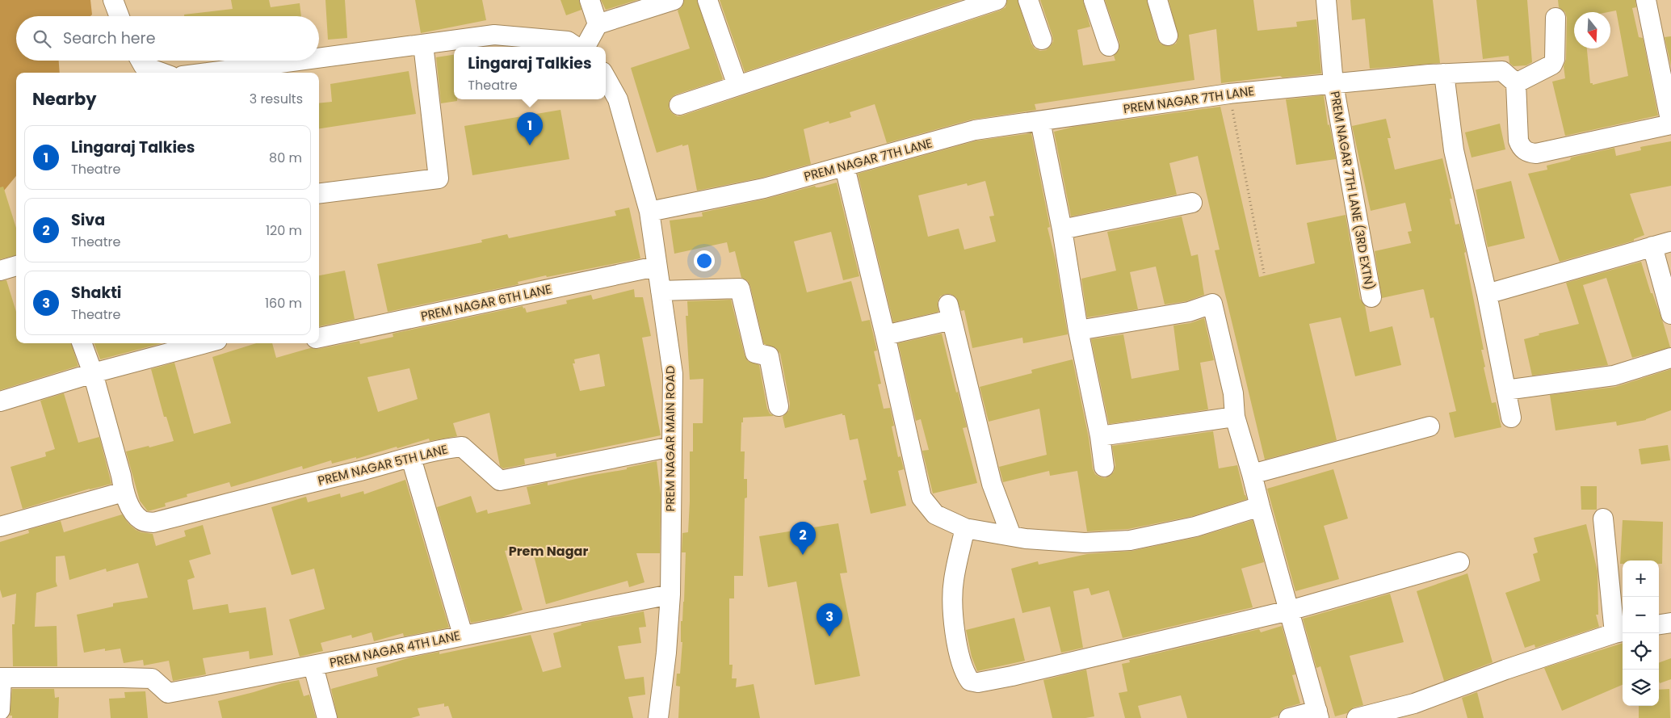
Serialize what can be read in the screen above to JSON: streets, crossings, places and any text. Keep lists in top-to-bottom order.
{
  "streets": {
    "street": [
      "PREM NAGAR 7TH LANE",
      "PREM NAGAR 7TH LANE (3RD EXTN)",
      "PREM NAGAR 6TH LANE",
      "PREM NAGAR MAIN ROAD",
      "PREM NAGAR 5TH LANE",
      "PREM NAGAR 4TH LANE"
    ]
  },
  "crossings": [
    ["PREM NAGAR 7TH LANE", "PREM NAGAR 7TH LANE (3RD EXTN)"],
    ["PREM NAGAR 7TH LANE", "PREM NAGAR MAIN ROAD"],
    ["PREM NAGAR 6TH LANE", "PREM NAGAR MAIN ROAD"],
    ["PREM NAGAR MAIN ROAD", "PREM NAGAR 5TH LANE"],
    ["PREM NAGAR MAIN ROAD", "PREM NAGAR 4TH LANE"]
  ],
  "districts": ["Prem Nagar"],
  "north": "bottom",
  "page": {
    "search": "Search here",
    "popup": ["Lingaraj Talkies", "Theatre"],
    "heading": ["Nearby", "3 results"],
    "pins": ["1", "2", "3"],
    "list": [
      {
        "mark": "1",
        "name": "Lingaraj Talkies",
        "note": "Theatre",
        "value": "80 m"
      },
      {
        "mark": "2",
        "name": "Siva",
        "note": "Theatre",
        "value": "120 m"
      },
      {
        "mark": "3",
        "name": "Shakti",
        "note": "Theatre",
        "value": "160 m"
      }
    ],
    "map_buttons": ["+", "−"]
  }
}
